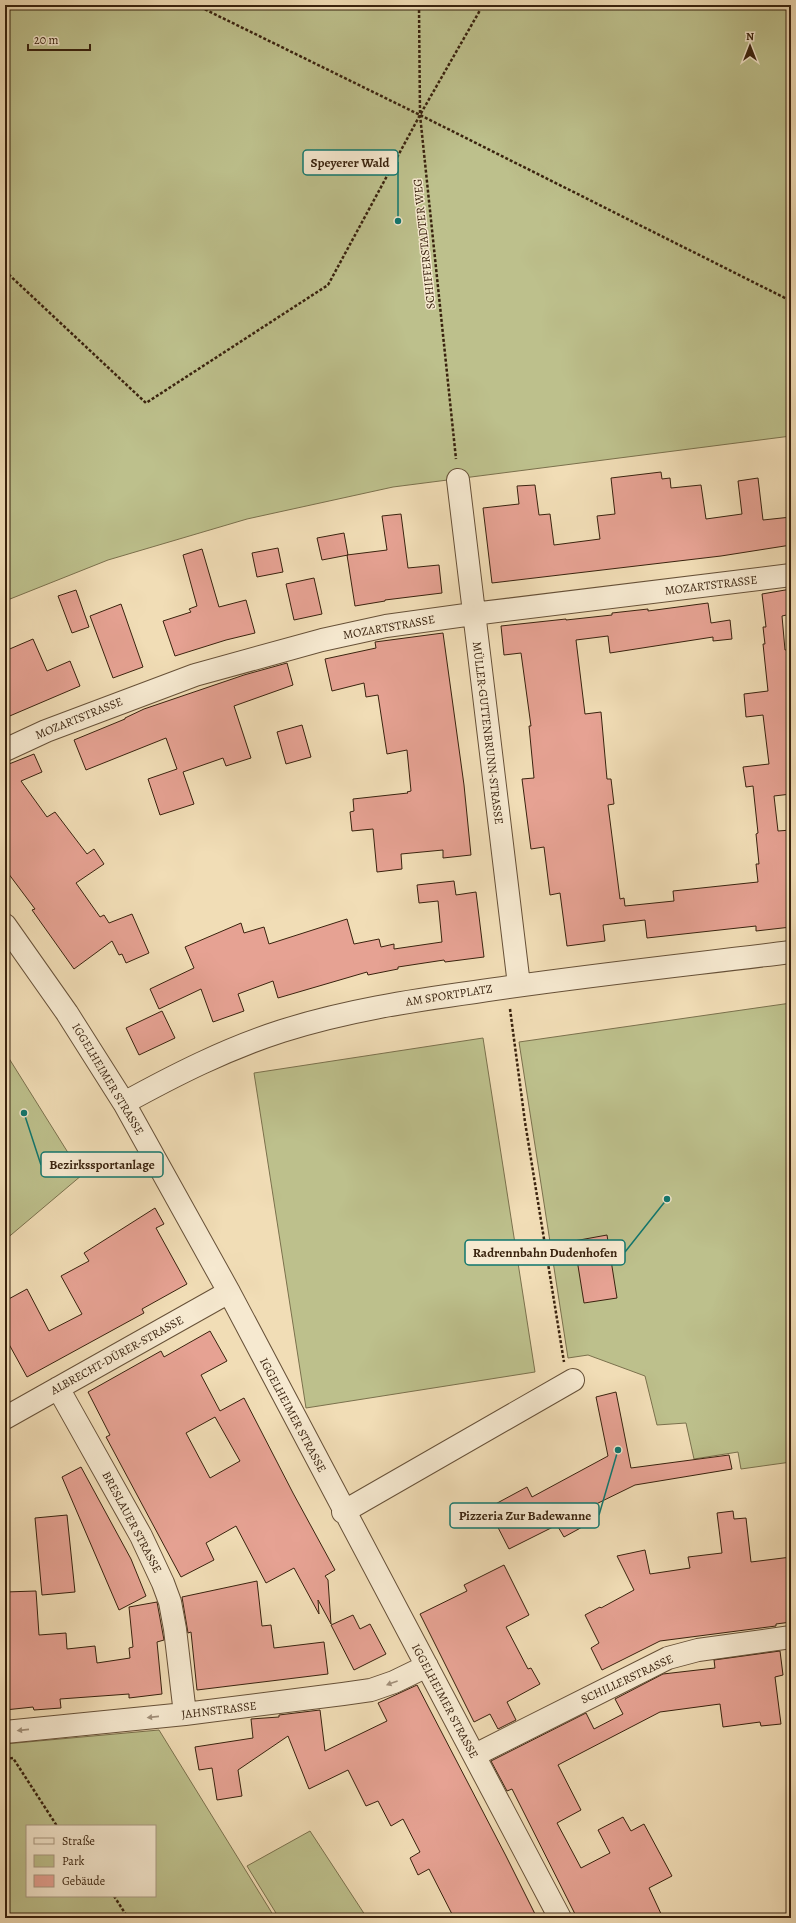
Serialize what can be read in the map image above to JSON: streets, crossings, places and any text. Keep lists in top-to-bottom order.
{
  "streets": {
    "street": [
      "MOZARTSTRASSE",
      "MÜLLER-GUTTENBRUNN-STRASSE",
      "AM SPORTPLATZ",
      "IGGELHEIMER STRASSE",
      "ALBRECHT-DÜRER-STRASSE",
      "BRESLAUER STRASSE",
      "SCHILLERSTRASSE",
      "JAHNSTRASSE"
    ],
    "path": ["SCHIFFERSTADTER WEG"]
  },
  "crossings": [
    ["SCHIFFERSTADTER WEG", "MÜLLER-GUTTENBRUNN-STRASSE"],
    ["MOZARTSTRASSE", "MÜLLER-GUTTENBRUNN-STRASSE"],
    ["MÜLLER-GUTTENBRUNN-STRASSE", "AM SPORTPLATZ"],
    ["AM SPORTPLATZ", "IGGELHEIMER STRASSE"],
    ["IGGELHEIMER STRASSE", "ALBRECHT-DÜRER-STRASSE"],
    ["IGGELHEIMER STRASSE", "SCHILLERSTRASSE"],
    ["IGGELHEIMER STRASSE", "JAHNSTRASSE"],
    ["ALBRECHT-DÜRER-STRASSE", "BRESLAUER STRASSE"],
    ["BRESLAUER STRASSE", "JAHNSTRASSE"]
  ],
  "one_way": ["JAHNSTRASSE"],
  "places": [
    "Speyerer Wald",
    "Bezirkssportanlage",
    "Radrennbahn Dudenhofen",
    "Pizzeria Zur Badewanne"
  ],
  "legend": ["Straße", "Park", "Gebäude"],
  "scale_bar": "20 m",
  "north": "top"
}
